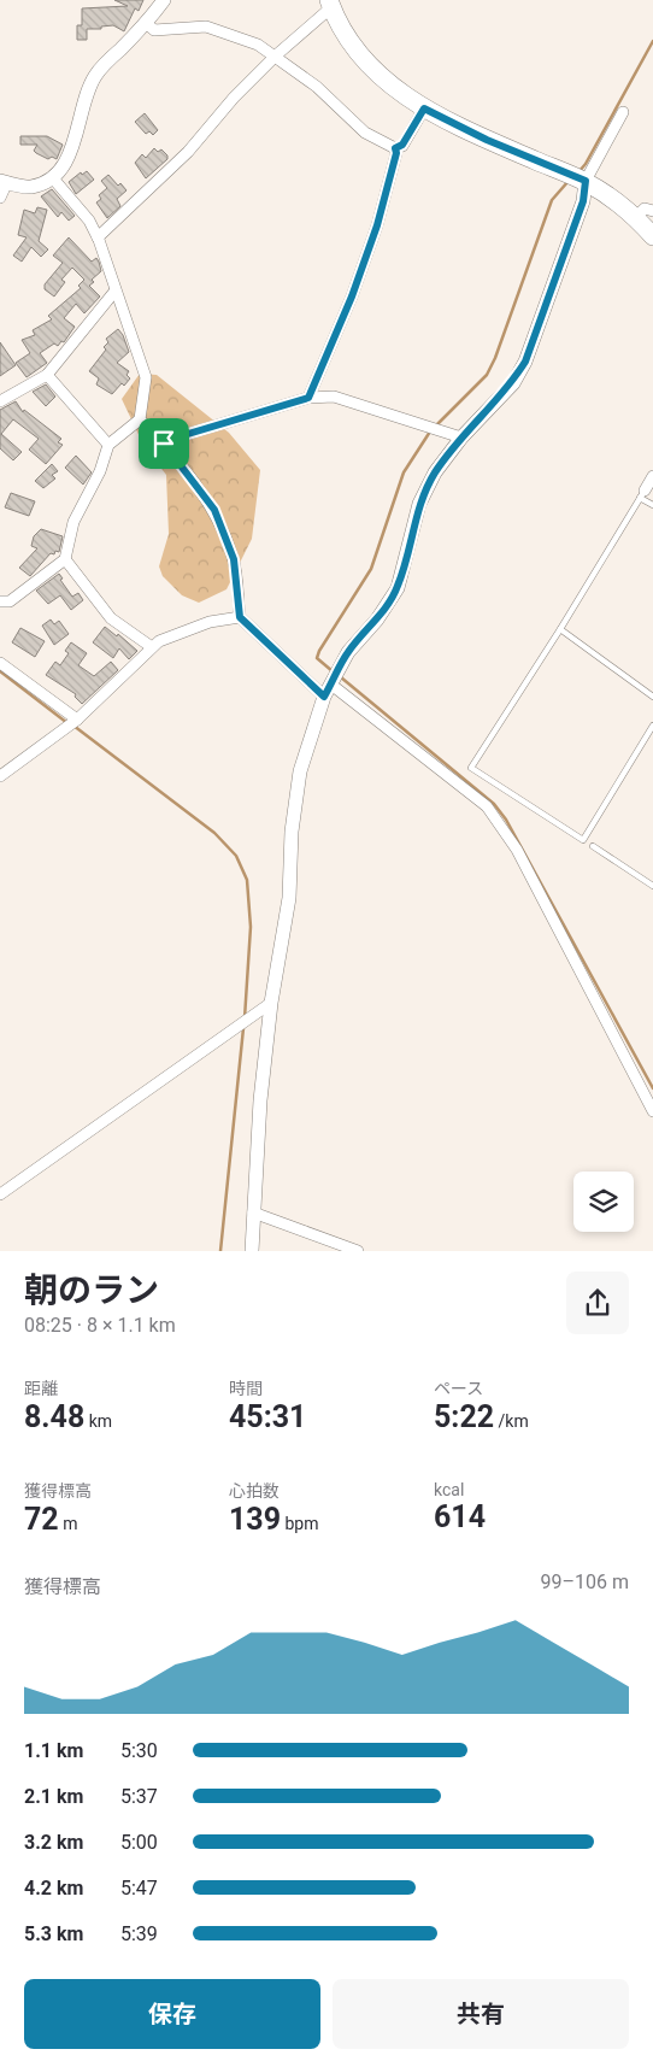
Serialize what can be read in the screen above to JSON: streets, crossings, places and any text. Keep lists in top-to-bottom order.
{
  "page": {
    "heading": ["朝のラン", "08:25 · 8 × 1.1 km"],
    "stats": [
      ["距離", "8.48 km"],
      ["時間", "45:31"],
      ["ペース", "5:22 /km"],
      ["獲得標高", "72 m"],
      ["心拍数", "139 bpm"],
      ["kcal", "614"]
    ],
    "chart": ["獲得標高", "99–106 m"],
    "list": [
      {
        "name": "1.1 km",
        "note": "5:30"
      },
      {
        "name": "2.1 km",
        "note": "5:37"
      },
      {
        "name": "3.2 km",
        "note": "5:00"
      },
      {
        "name": "4.2 km",
        "note": "5:47"
      },
      {
        "name": "5.3 km",
        "note": "5:39"
      }
    ],
    "buttons": ["保存", "共有"]
  }
}
